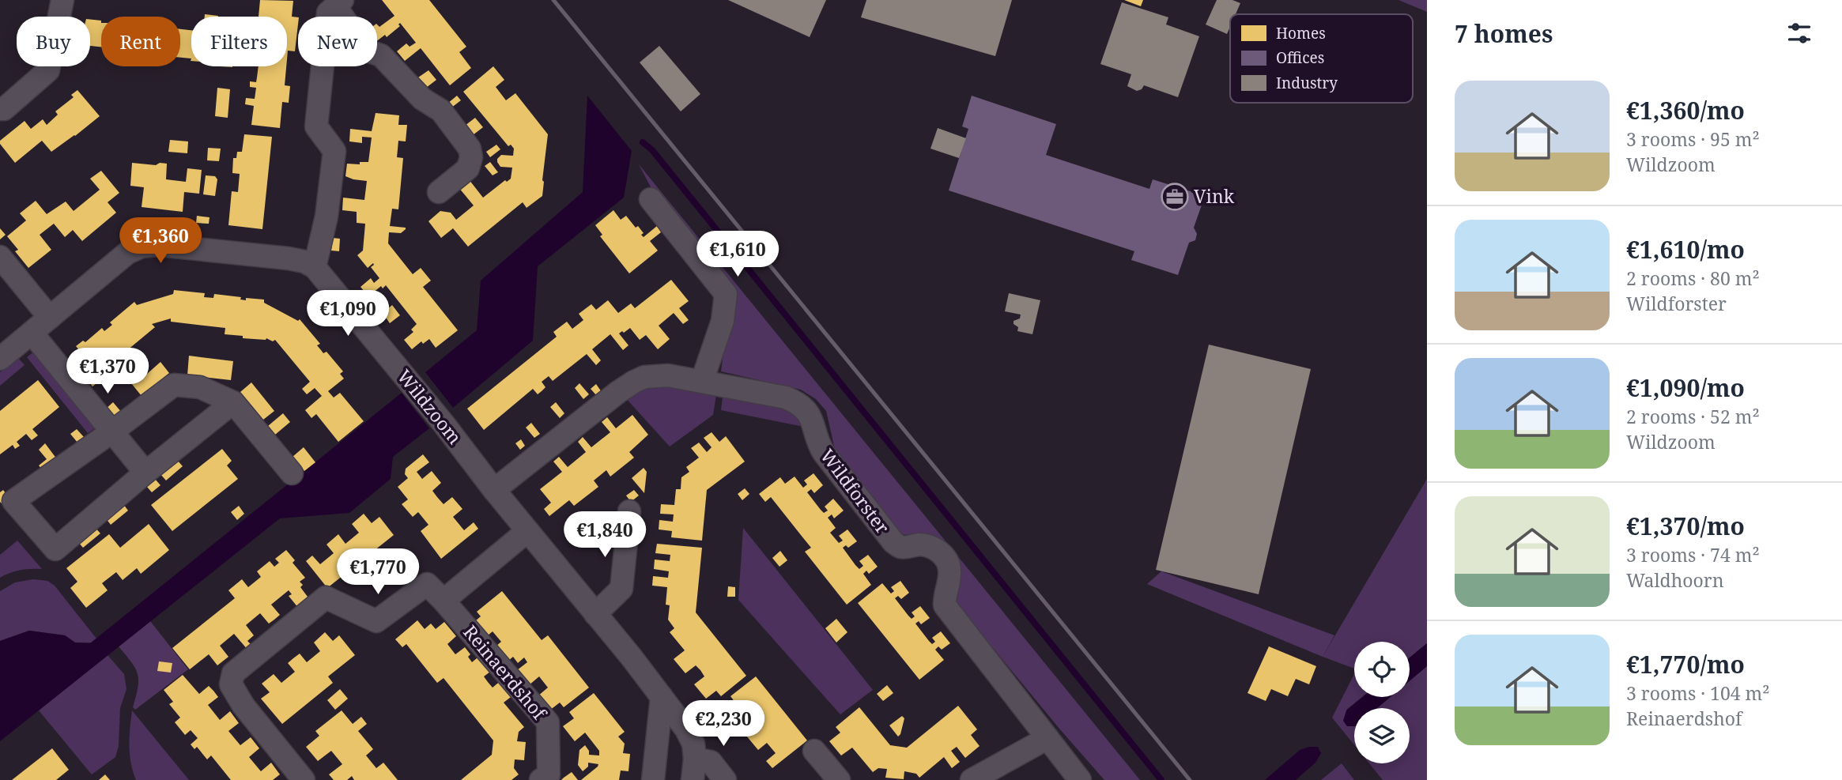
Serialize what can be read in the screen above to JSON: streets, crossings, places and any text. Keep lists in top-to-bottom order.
{
  "streets": {
    "street": ["Wildzoom", "Wildforster", "Reinaerdshof"]
  },
  "crossings": [
    ["Wildzoom", "Wildforster"]
  ],
  "places": {
    "office": ["Vink"]
  },
  "legend": ["Homes", "Offices", "Industry"],
  "page": {
    "heading": "7 homes",
    "chip": [
      "Buy",
      "Rent",
      "Filters",
      "New"
    ],
    "list": [
      {
        "name": "€1,360/mo",
        "note": "3 rooms · 95 m² · Wildzoom"
      },
      {
        "name": "€1,610/mo",
        "note": "2 rooms · 80 m² · Wildforster"
      },
      {
        "name": "€1,090/mo",
        "note": "2 rooms · 52 m² · Wildzoom"
      },
      {
        "name": "€1,370/mo",
        "note": "3 rooms · 74 m² · Waldhoorn"
      },
      {
        "name": "€1,770/mo",
        "note": "3 rooms · 104 m² · Reinaerdshof"
      }
    ],
    "price": [
      "€1,360",
      "€1,610",
      "€1,090",
      "€1,370",
      "€1,840",
      "€1,770",
      "€2,230"
    ]
  }
}
